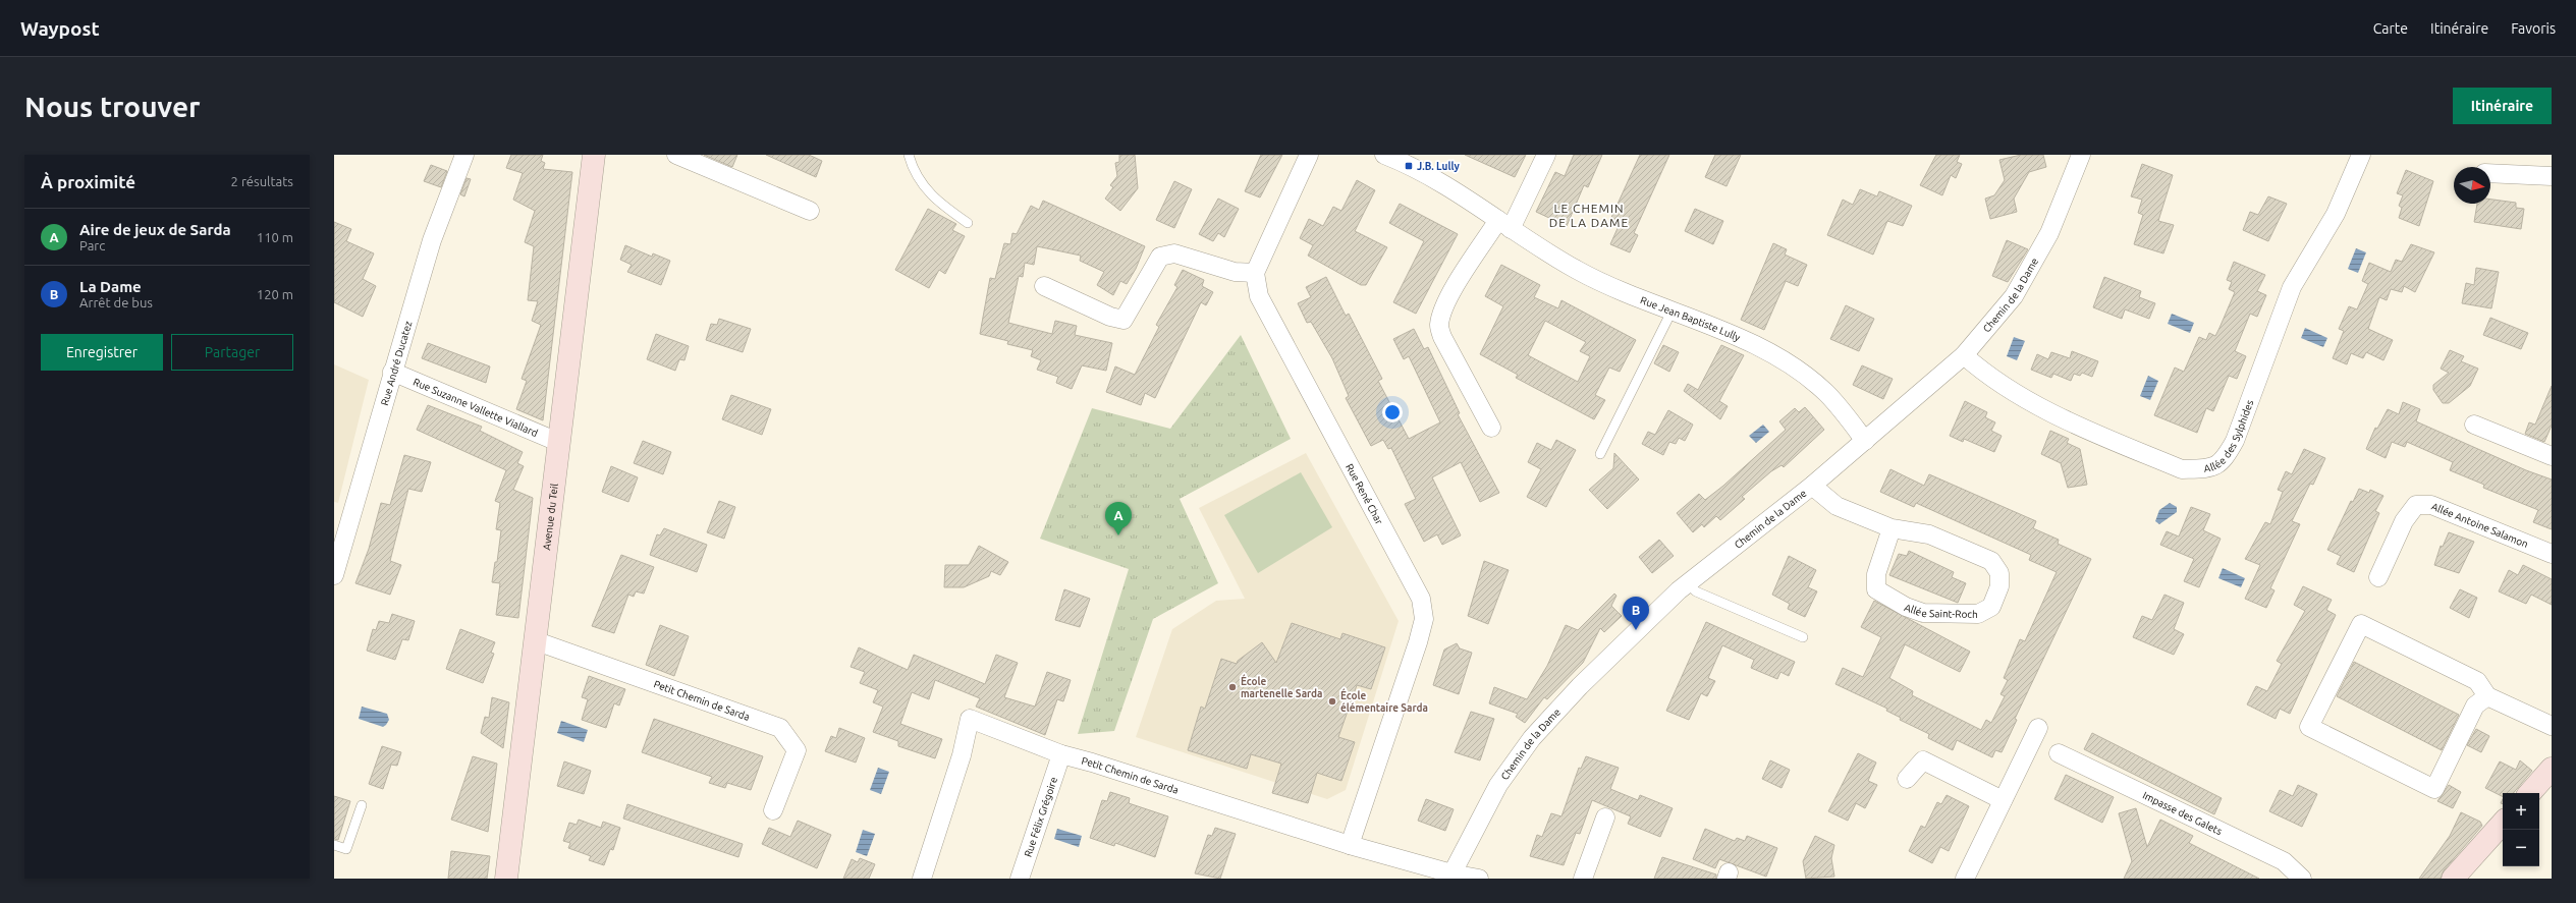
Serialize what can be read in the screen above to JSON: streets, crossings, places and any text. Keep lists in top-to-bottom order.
{
  "streets": {
    "main road": ["Avenue du Teil"],
    "street": [
      "Chemin de la Dame",
      "Rue Jean Baptiste Lully",
      "Rue André Ducatez",
      "Rue Suzanne Vallette Viallard",
      "Allée des Sylphides",
      "Rue René Char",
      "Allée Antoine Salamon",
      "Allée Saint-Roch",
      "Petit Chemin de Sarda",
      "Impasse des Galets",
      "Rue Félix Grégoire"
    ]
  },
  "crossings": [
    ["Chemin de la Dame", "Rue Jean Baptiste Lully"],
    ["Chemin de la Dame", "Allée des Sylphides"],
    ["Chemin de la Dame", "Allée Saint-Roch"],
    ["Chemin de la Dame", "Petit Chemin de Sarda"],
    ["Rue André Ducatez", "Rue Suzanne Vallette Viallard"],
    ["Rue Suzanne Vallette Viallard", "Avenue du Teil"],
    ["Rue René Char", "Petit Chemin de Sarda"],
    ["Avenue du Teil", "Petit Chemin de Sarda"],
    ["Petit Chemin de Sarda", "Rue Félix Grégoire"]
  ],
  "districts": ["LE CHEMIN DE LA DAME"],
  "places": {
    "transit": ["J.B. Lully"],
    "other": ["École martenelle Sarda", "École élémentaire Sarda"]
  },
  "north": "right",
  "page": {
    "header": "Waypost",
    "nav": ["Carte", "Itinéraire", "Favoris"],
    "buttons": [
      "Itinéraire",
      ["Enregistrer", "Partager"]
    ],
    "title": "Nous trouver",
    "heading": ["À proximité", "2 résultats"],
    "list": [
      {
        "mark": "A",
        "name": "Aire de jeux de Sarda",
        "note": "Parc",
        "value": "110 m"
      },
      {
        "mark": "B",
        "name": "La Dame",
        "note": "Arrêt de bus",
        "value": "120 m"
      }
    ],
    "pins": ["A", "B"],
    "map_buttons": ["+", "−"]
  }
}
